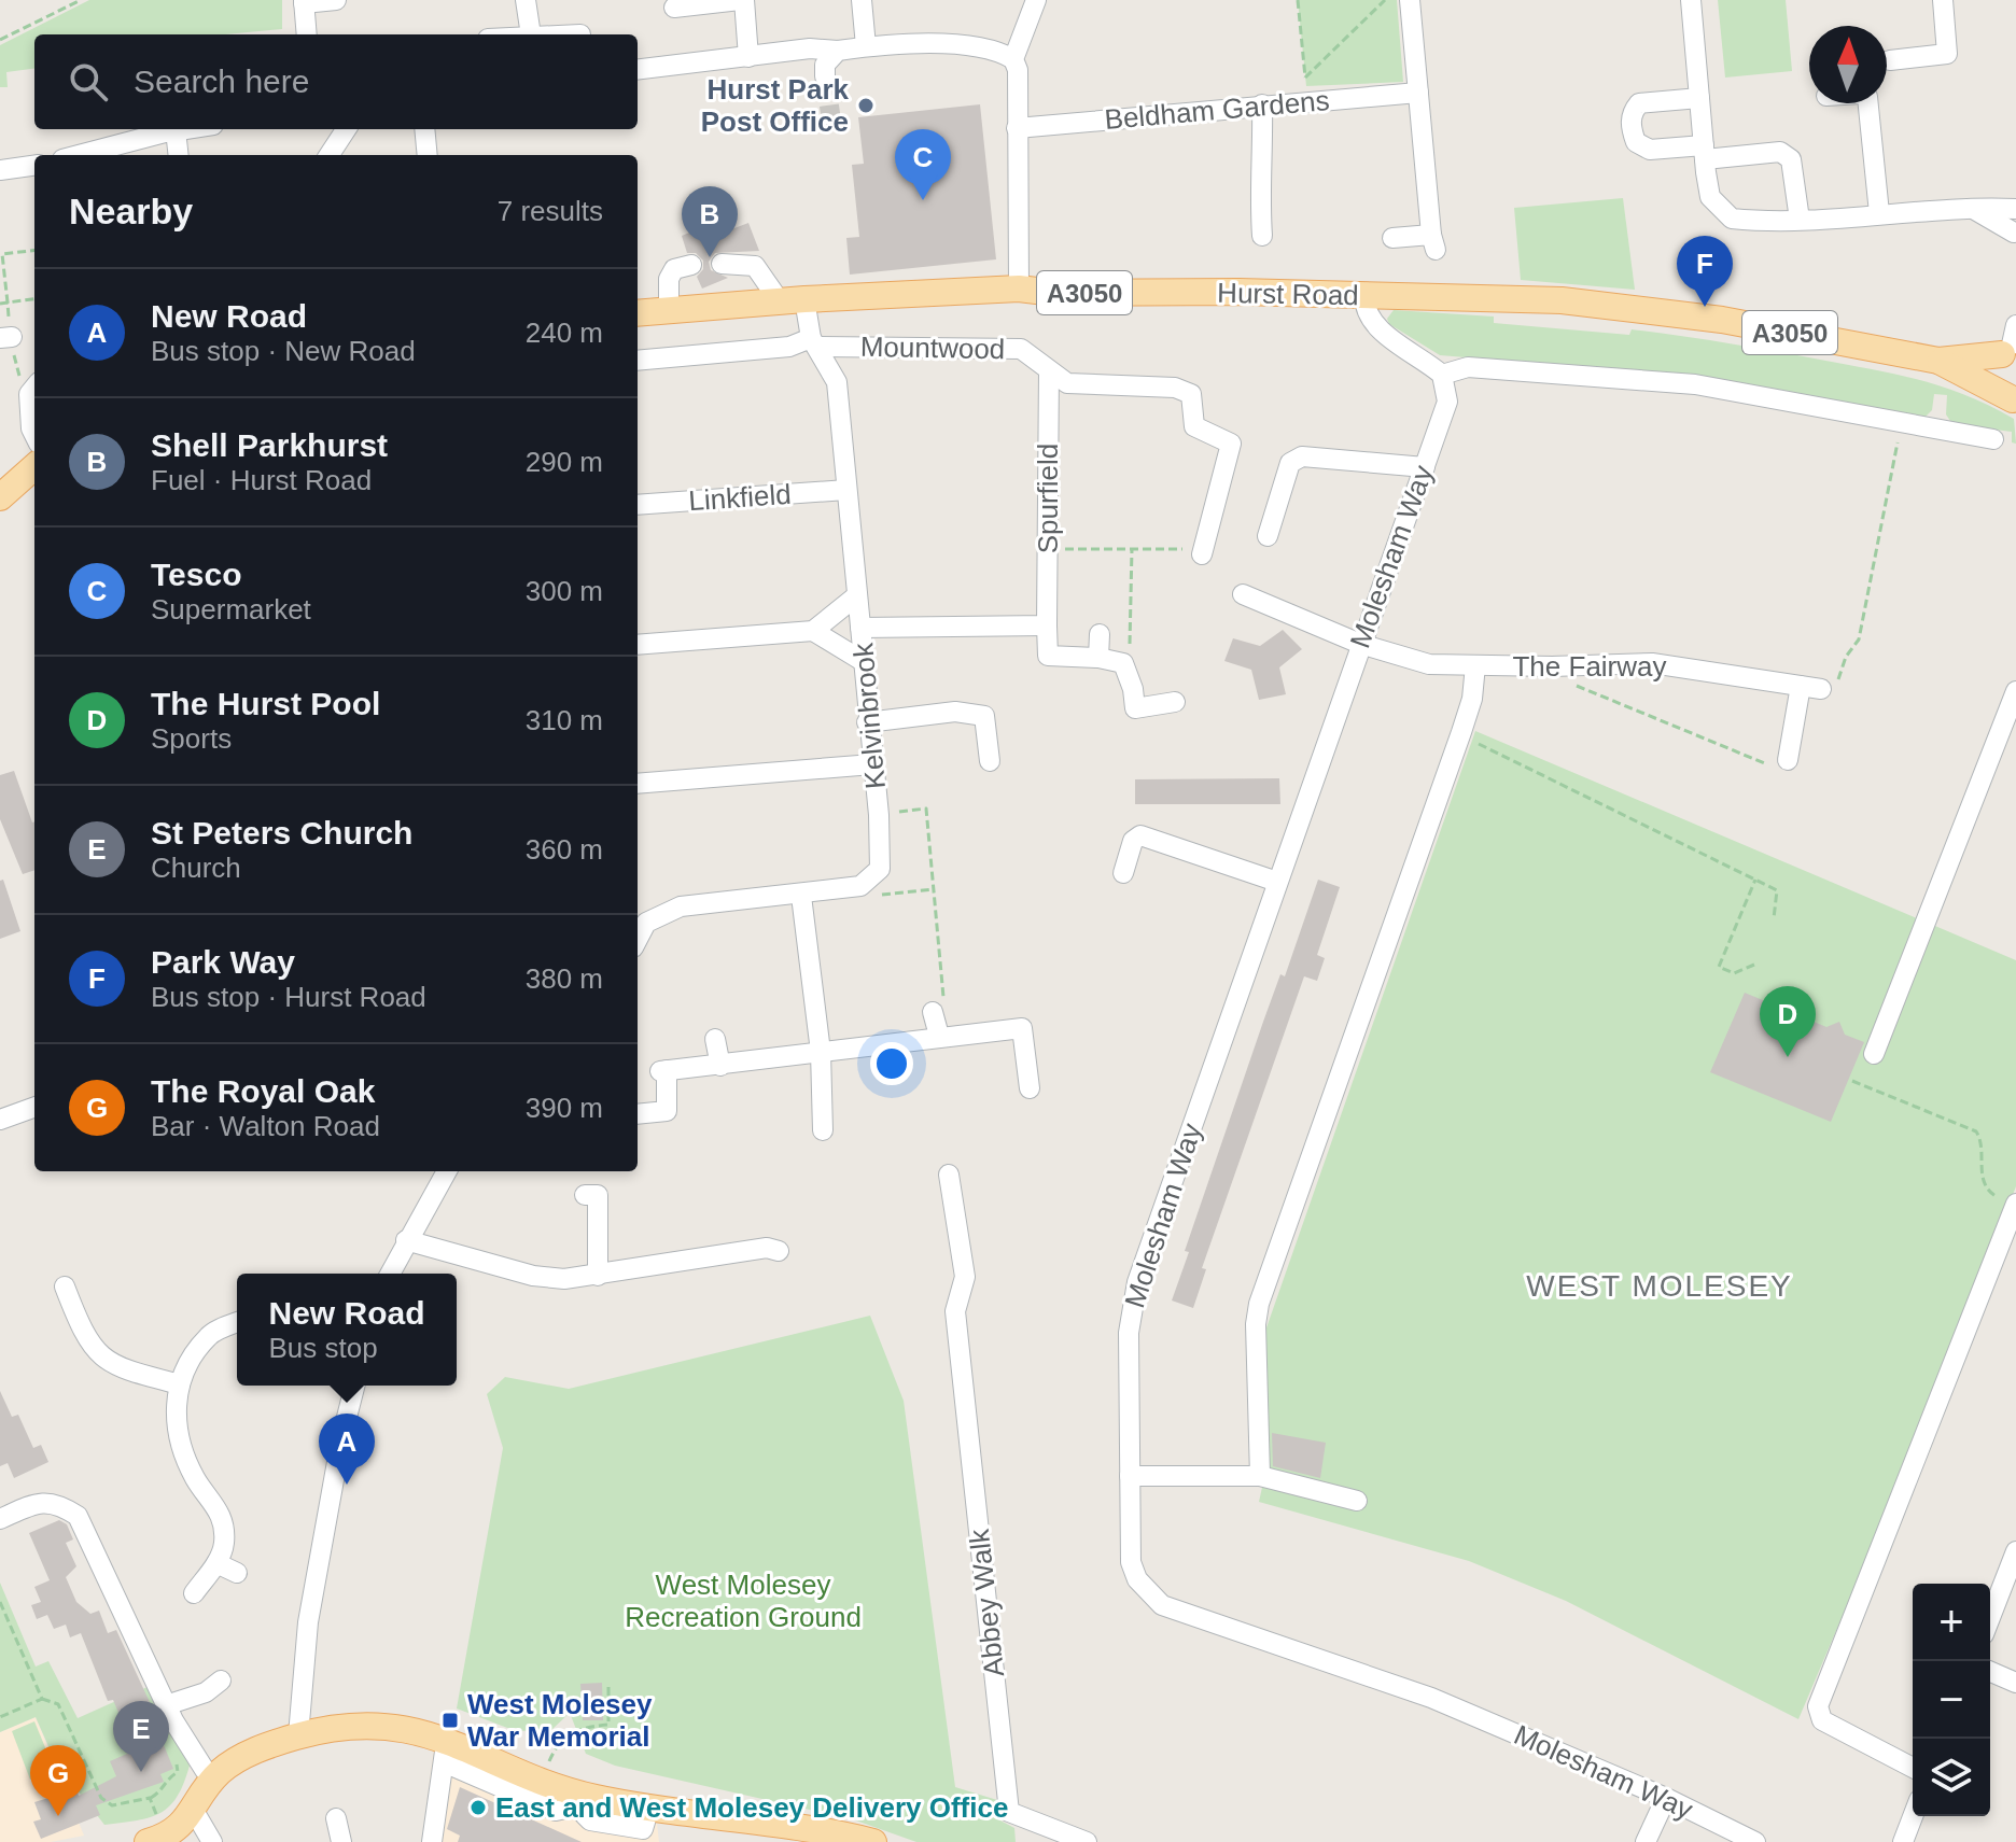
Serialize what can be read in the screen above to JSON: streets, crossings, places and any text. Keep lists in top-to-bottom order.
{
  "streets": {
    "main road": ["A3050", "Hurst Road"],
    "street": [
      "Beldham Gardens",
      "Mountwood",
      "Linkfield",
      "Spurfield",
      "Molesham Way",
      "The Fairway",
      "Kelvinbrook",
      "Abbey Walk"
    ]
  },
  "crossings": [
    ["Hurst Road", "Kelvinbrook"],
    ["Mountwood", "Spurfield"],
    ["Mountwood", "Kelvinbrook"],
    ["Linkfield", "Kelvinbrook"],
    ["Molesham Way", "The Fairway"]
  ],
  "districts": ["WEST MOLESEY"],
  "parks": ["West Molesey Recreation Ground"],
  "places": {
    "other": ["Hurst Park Post Office", "East and West Molesey Delivery Office"],
    "transit": ["West Molesey War Memorial"]
  },
  "north": "top",
  "page": {
    "search": "Search here",
    "pins": [
      "C",
      "B",
      "F",
      "D",
      "A",
      "E",
      "G"
    ],
    "heading": ["Nearby", "7 results"],
    "list": [
      {
        "mark": "A",
        "name": "New Road",
        "note": "Bus stop · New Road",
        "value": "240 m"
      },
      {
        "mark": "B",
        "name": "Shell Parkhurst",
        "note": "Fuel · Hurst Road",
        "value": "290 m"
      },
      {
        "mark": "C",
        "name": "Tesco",
        "note": "Supermarket",
        "value": "300 m"
      },
      {
        "mark": "D",
        "name": "The Hurst Pool",
        "note": "Sports",
        "value": "310 m"
      },
      {
        "mark": "E",
        "name": "St Peters Church",
        "note": "Church",
        "value": "360 m"
      },
      {
        "mark": "F",
        "name": "Park Way",
        "note": "Bus stop · Hurst Road",
        "value": "380 m"
      },
      {
        "mark": "G",
        "name": "The Royal Oak",
        "note": "Bar · Walton Road",
        "value": "390 m"
      }
    ],
    "popup": ["New Road", "Bus stop"],
    "map_buttons": ["+", "−"]
  }
}
